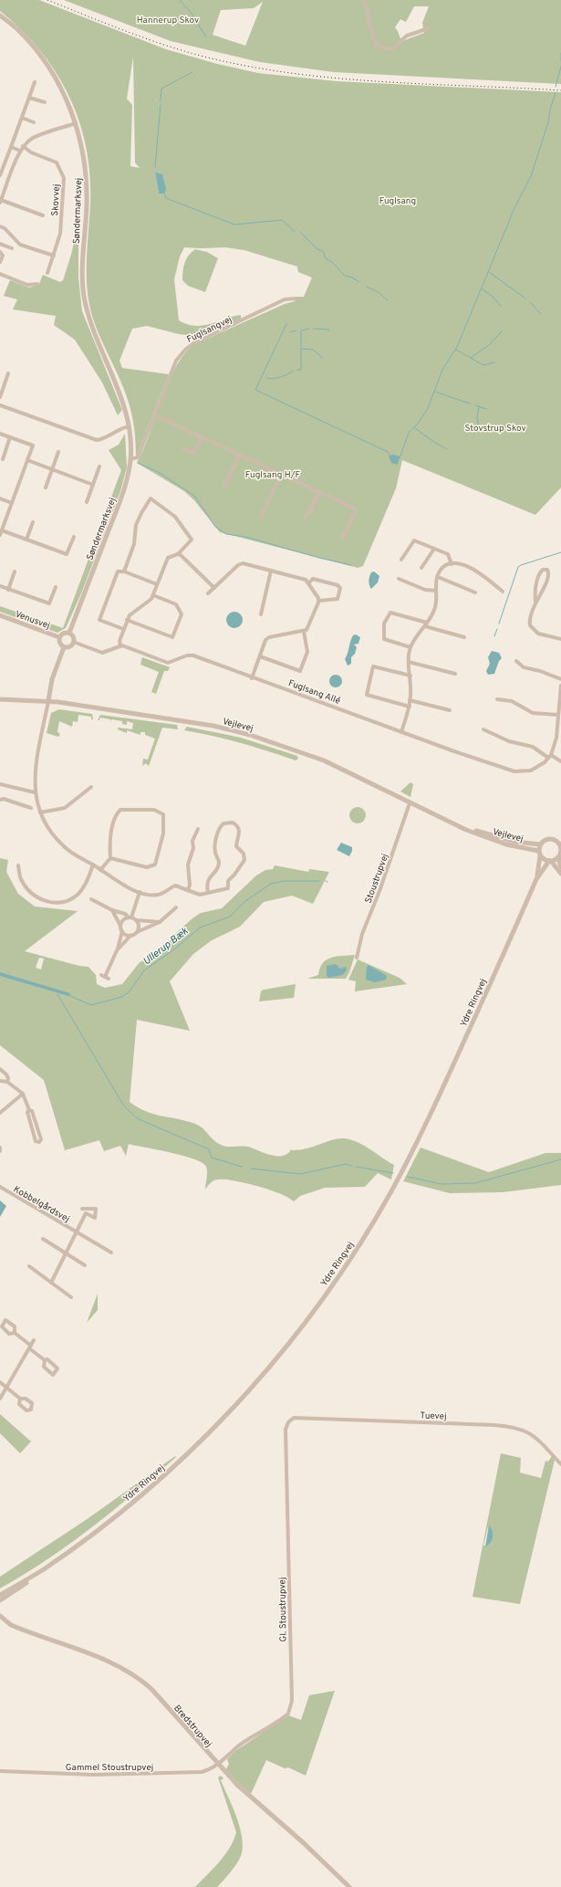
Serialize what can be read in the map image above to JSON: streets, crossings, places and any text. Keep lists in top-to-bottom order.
{
  "streets": {
    "street": [
      "Skovvej",
      "Søndermarksvej",
      "Fuglsangvej",
      "Venusvej",
      "Fuglsang Allé",
      "Vejlevej",
      "Stoustrupvej",
      "Ydre Ringvej",
      "Kobbelgårdsvej",
      "Tuevej",
      "Gl. Stoustrupvej",
      "Bredstrupvej",
      "Gammel Stoustrupvej"
    ]
  },
  "crossings": [
    ["Skovvej", "Søndermarksvej"],
    ["Søndermarksvej", "Fuglsangvej"],
    ["Søndermarksvej", "Venusvej"],
    ["Vejlevej", "Stoustrupvej"],
    ["Vejlevej", "Ydre Ringvej"],
    ["Tuevej", "Gl. Stoustrupvej"],
    ["Gl. Stoustrupvej", "Bredstrupvej"],
    ["Gl. Stoustrupvej", "Gammel Stoustrupvej"],
    ["Bredstrupvej", "Gammel Stoustrupvej"]
  ],
  "water": ["Ullerup Bæk"],
  "parks": [
    "Hannerup Skov",
    "Fuglsang",
    "Stovstrup Skov",
    "Fuglsang H/F"
  ]
}
